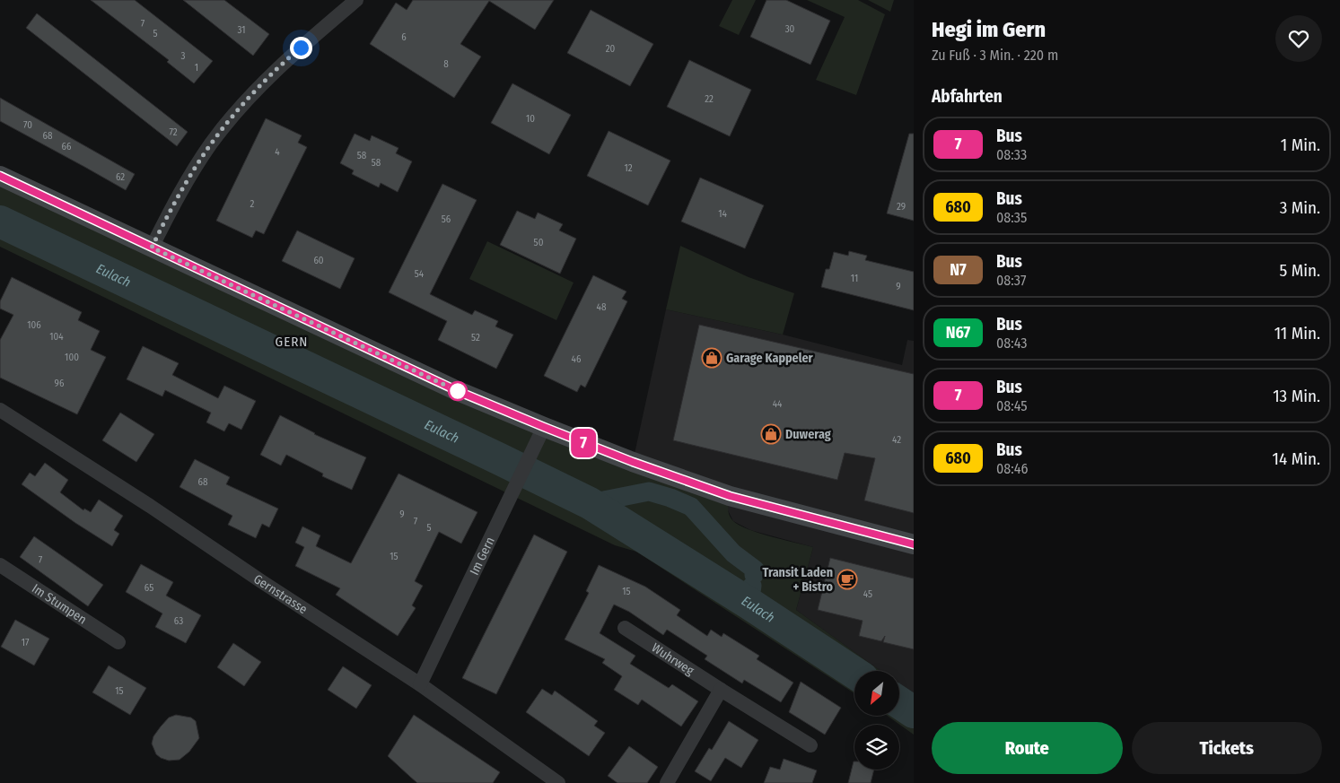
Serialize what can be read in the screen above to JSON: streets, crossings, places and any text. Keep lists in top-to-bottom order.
{
  "streets": {
    "street": [
      "Im Gern",
      "Gernstrasse",
      "Im Stumpen",
      "Wuhrweg"
    ]
  },
  "crossings": [
    ["Im Gern", "Gernstrasse"]
  ],
  "districts": ["GERN"],
  "water": ["Eulach"],
  "places": {
    "shop": ["Garage Kappeler", "Duwerag"],
    "cafe": ["Transit Laden + Bistro"]
  },
  "lines": ["bus line 7"],
  "house_numbers": [
    "7",
    "30",
    "31",
    "5",
    "6",
    "20",
    "3",
    "8",
    "1",
    "22",
    "10",
    "70",
    "72",
    "68",
    "66",
    "4",
    "58",
    "58",
    "12",
    "62",
    "2",
    "29",
    "14",
    "56",
    "50",
    "60",
    "54",
    "11",
    "9",
    "48",
    "106",
    "104",
    "52",
    "100",
    "46",
    "96",
    "44",
    "42",
    "68",
    "9",
    "7",
    "5",
    "15",
    "7",
    "65",
    "15",
    "45",
    "63",
    "17",
    "15"
  ],
  "north": "bottom left",
  "page": {
    "on_map": "7",
    "heading": [
      ["Hegi im Gern", "Zu Fuß · 3 Min. · 220 m"],
      "Abfahrten"
    ],
    "list": [
      {
        "mark": "7",
        "name": "Bus",
        "note": "08:33",
        "value": "1 Min."
      },
      {
        "mark": "680",
        "name": "Bus",
        "note": "08:35",
        "value": "3 Min."
      },
      {
        "mark": "N7",
        "name": "Bus",
        "note": "08:37",
        "value": "5 Min."
      },
      {
        "mark": "N67",
        "name": "Bus",
        "note": "08:43",
        "value": "11 Min."
      },
      {
        "mark": "7",
        "name": "Bus",
        "note": "08:45",
        "value": "13 Min."
      },
      {
        "mark": "680",
        "name": "Bus",
        "note": "08:46",
        "value": "14 Min."
      }
    ],
    "buttons": ["Route", "Tickets"]
  }
}
